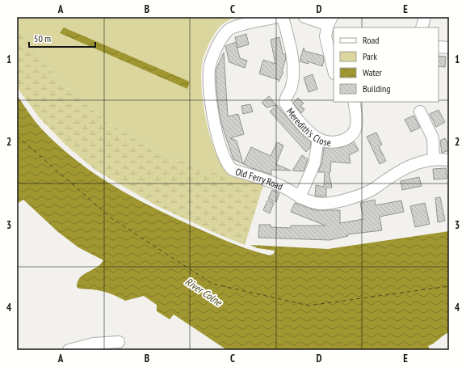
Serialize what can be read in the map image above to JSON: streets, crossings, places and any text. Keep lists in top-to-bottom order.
{
  "streets": {
    "street": ["Meredith's Close", "Old Ferry Road"]
  },
  "water": ["River Colne"],
  "legend": [
    "Road",
    "Park",
    "Water",
    "Building"
  ],
  "scale_bar": "50 m",
  "grid": {
    "columns": [
      "A",
      "B",
      "C",
      "D",
      "E"
    ],
    "rows": [
      "1",
      "2",
      "3",
      "4"
    ]
  }
}
